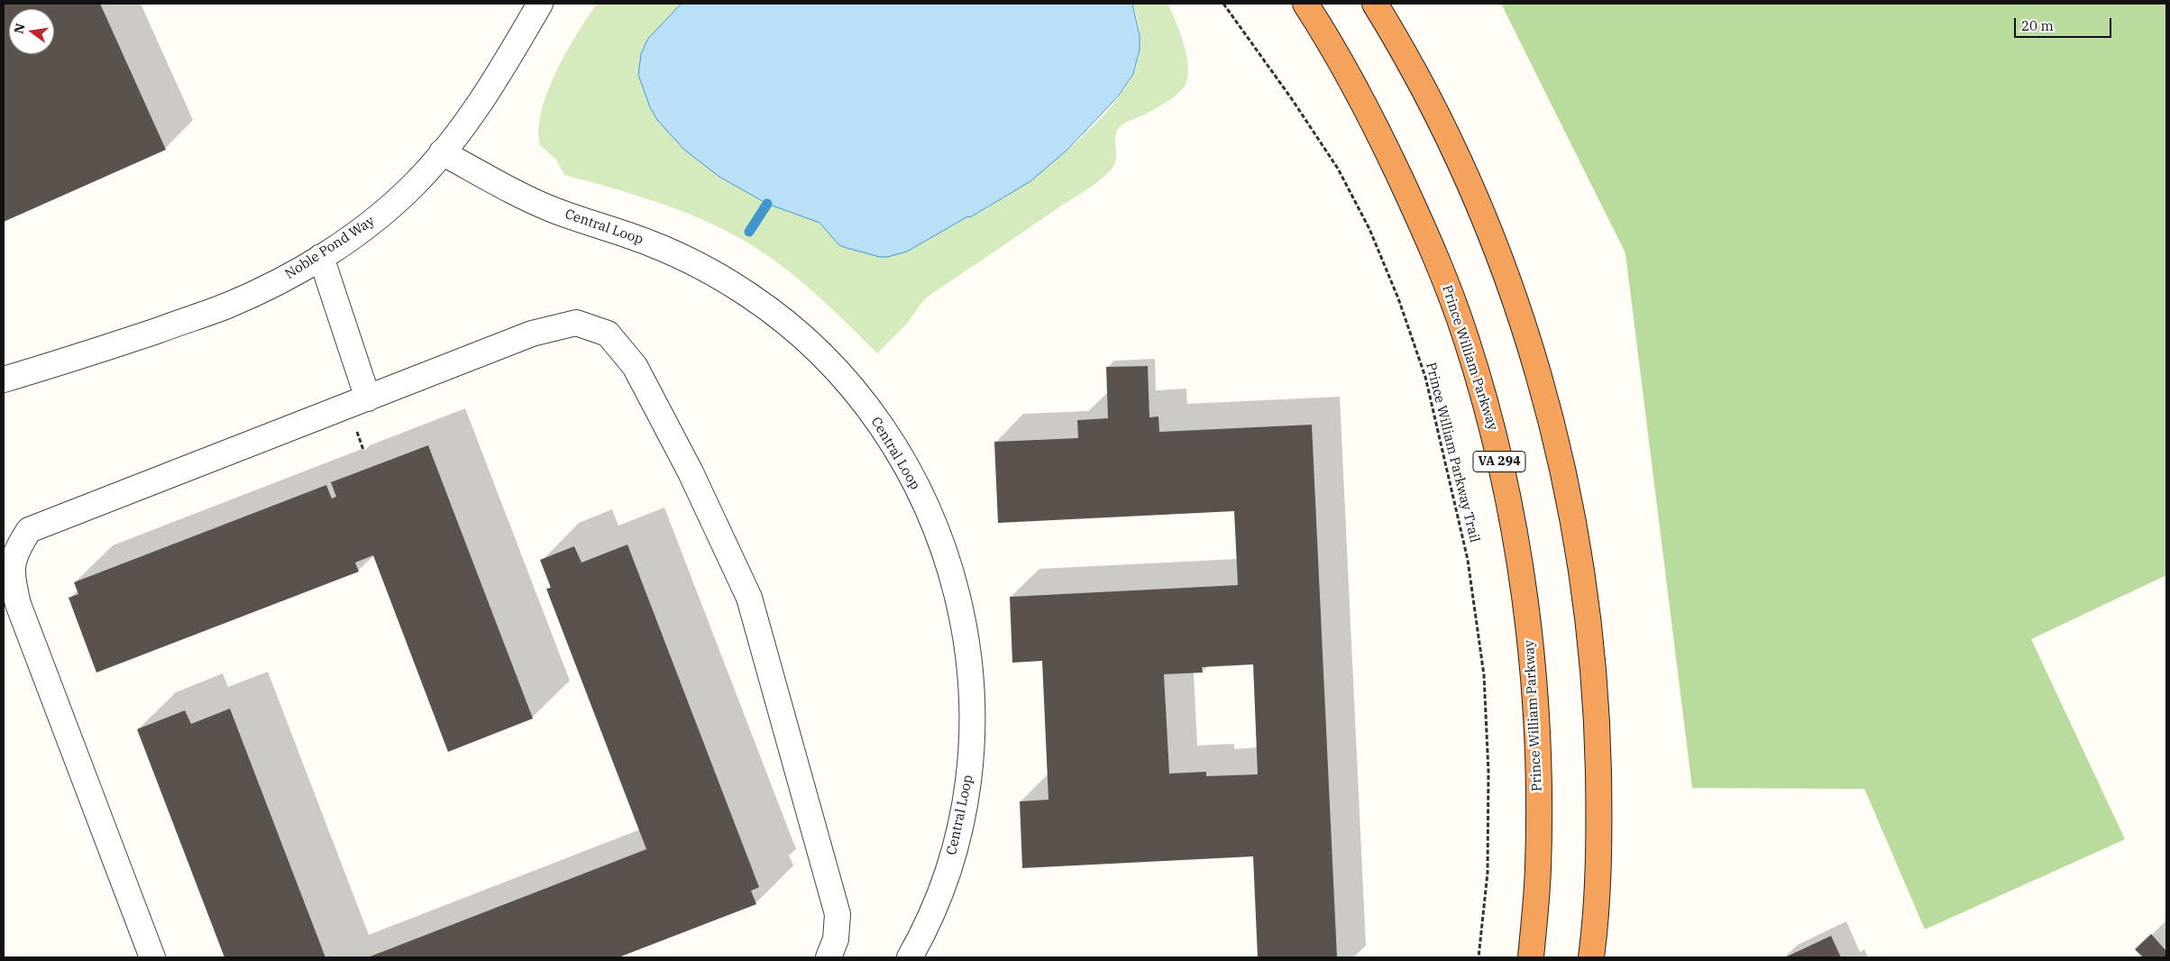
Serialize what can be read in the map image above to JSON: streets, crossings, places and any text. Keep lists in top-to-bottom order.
{
  "streets": {
    "highway": ["Prince William Parkway", "VA 294"],
    "street": ["Central Loop", "Noble Pond Way"],
    "path": ["Prince William Parkway Trail"]
  },
  "crossings": [
    ["Central Loop", "Noble Pond Way"]
  ],
  "scale_bar": "20 m",
  "north": "left"
}
